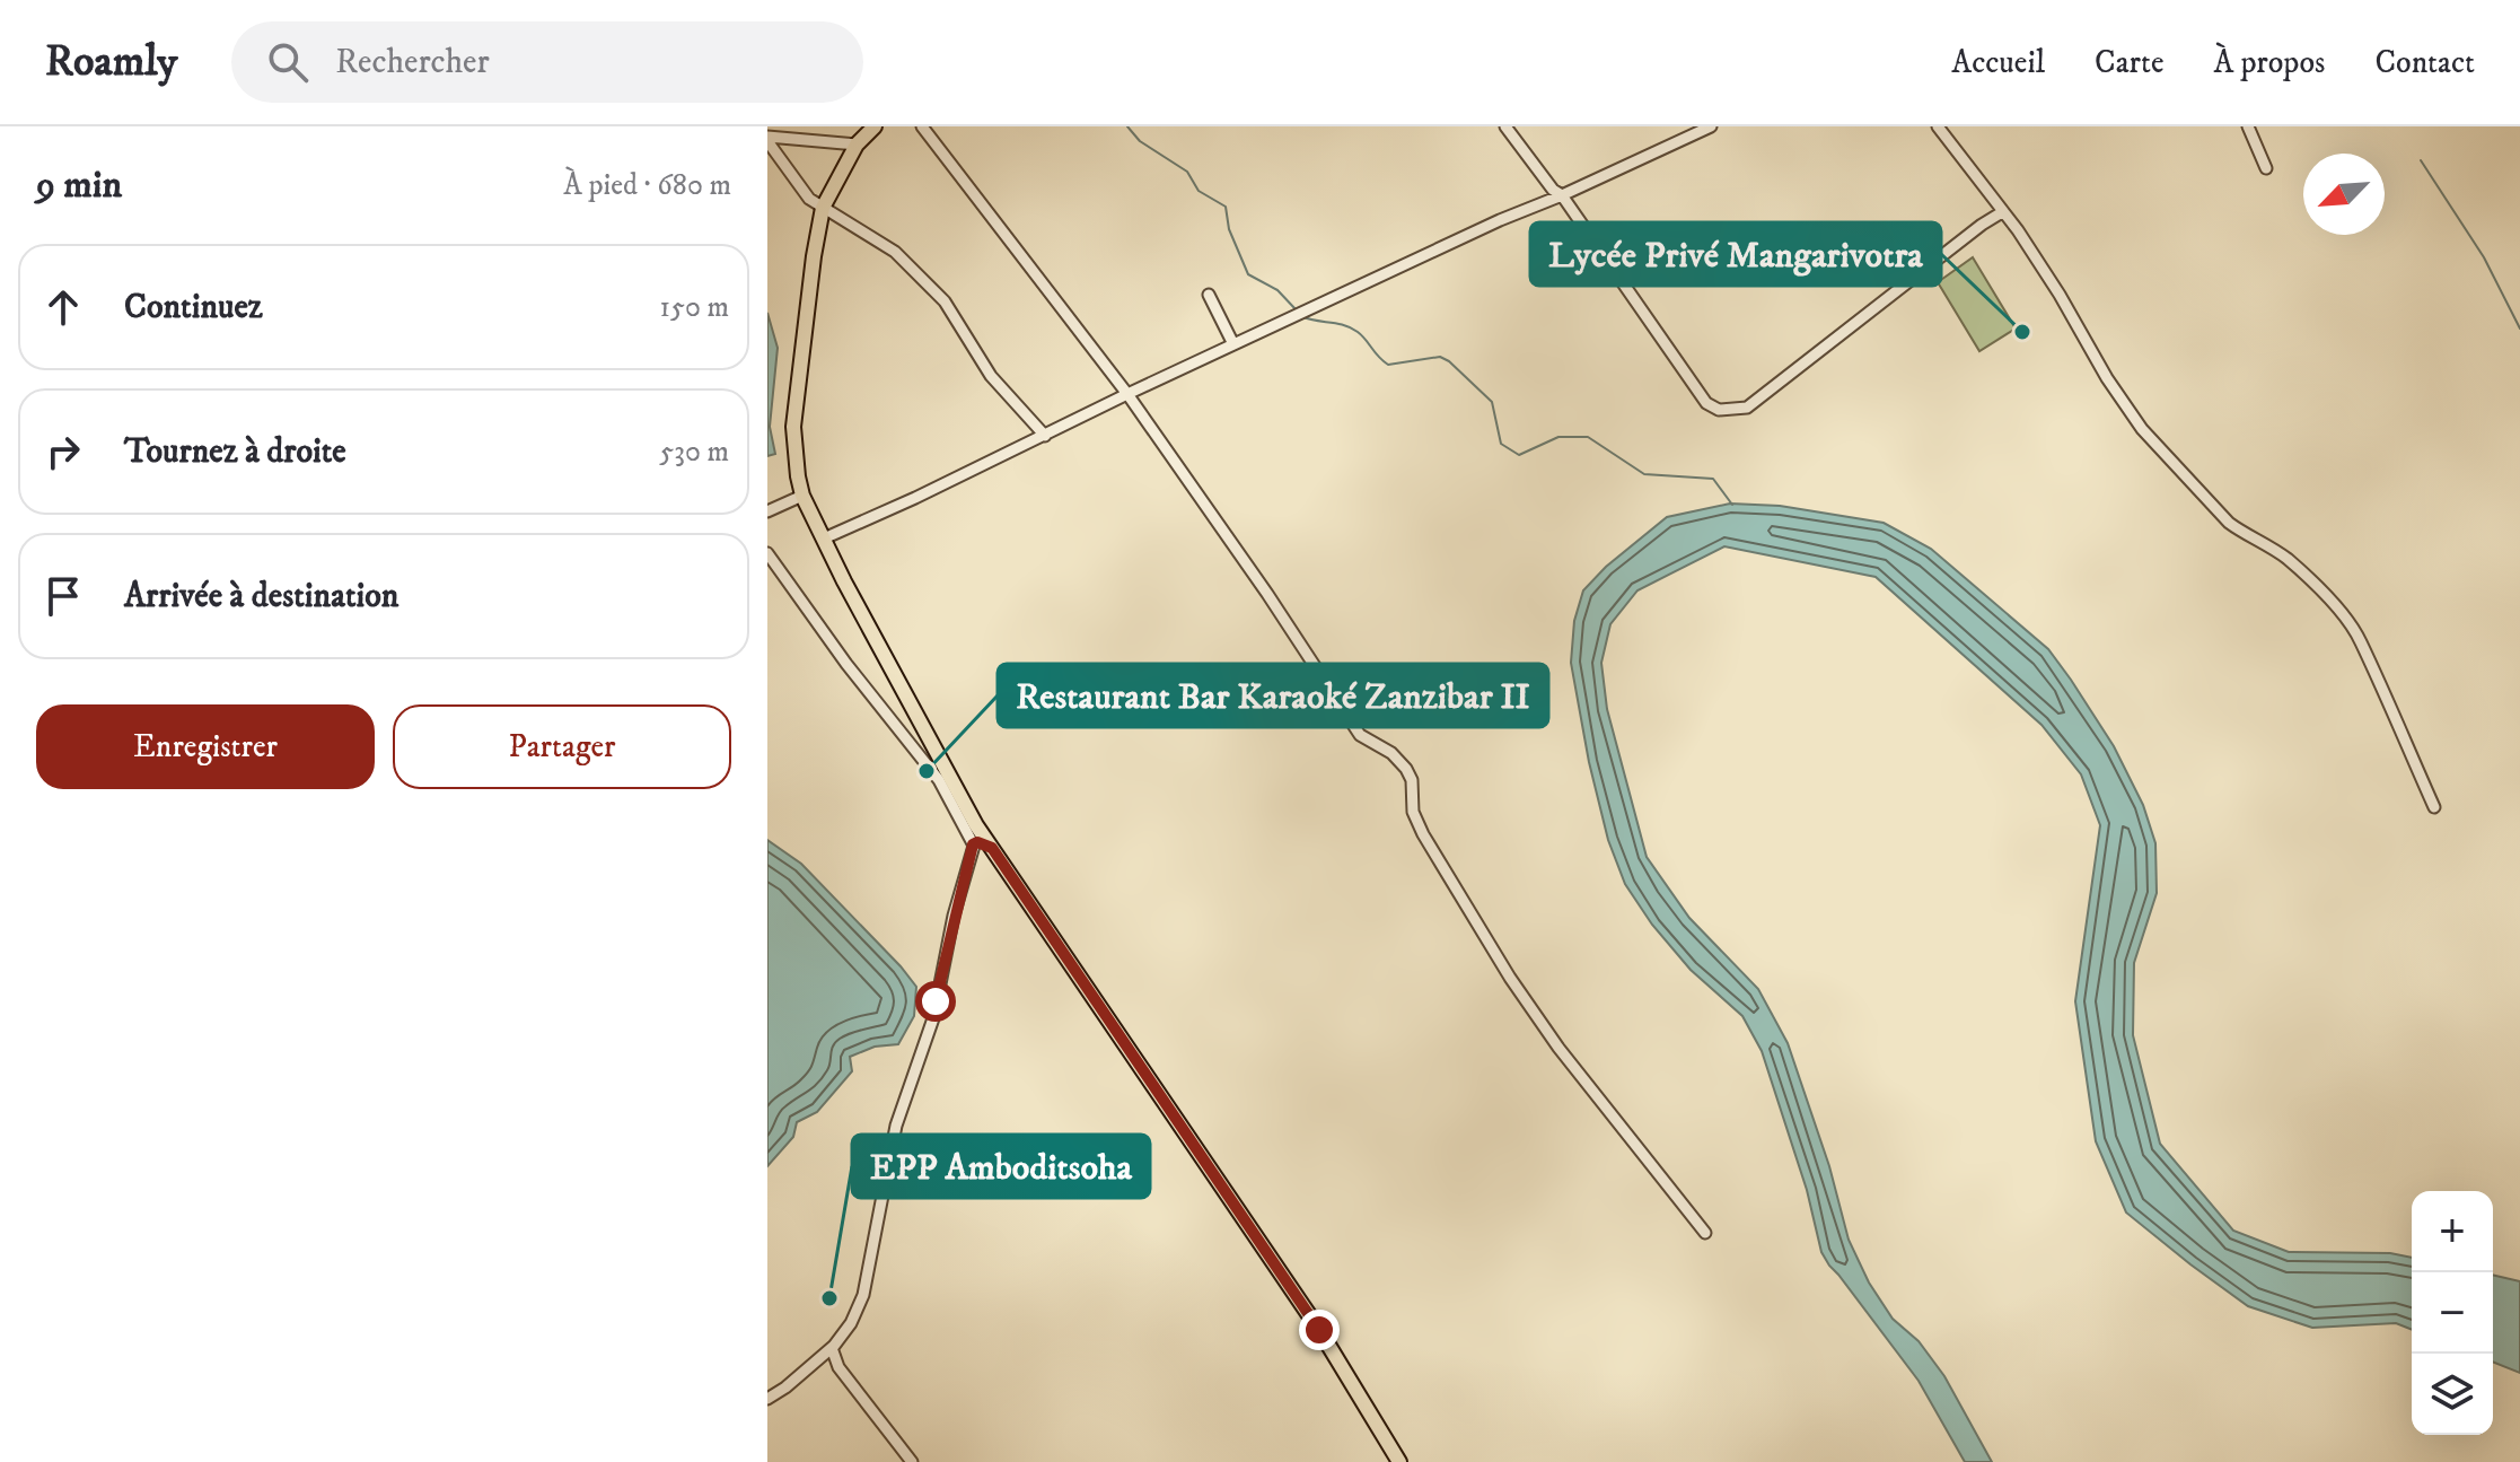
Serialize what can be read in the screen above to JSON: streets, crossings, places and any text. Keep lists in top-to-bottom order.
{
  "places": ["Lycée Privé Mangarivotra", "Restaurant Bar Karaoké Zanzibar II", "EPP Amboditsoha"],
  "north": "bottom left",
  "page": {
    "header": "Roamly",
    "search": "Rechercher",
    "nav": [
      "Accueil",
      "Carte",
      "À propos",
      "Contact"
    ],
    "heading": ["9 min", "À pied · 680 m"],
    "list": [
      ["Continuez", "150 m"],
      ["Tournez à droite", "530 m"],
      "Arrivée à destination"
    ],
    "buttons": ["Enregistrer", "Partager"],
    "map_buttons": ["+", "−"]
  }
}
